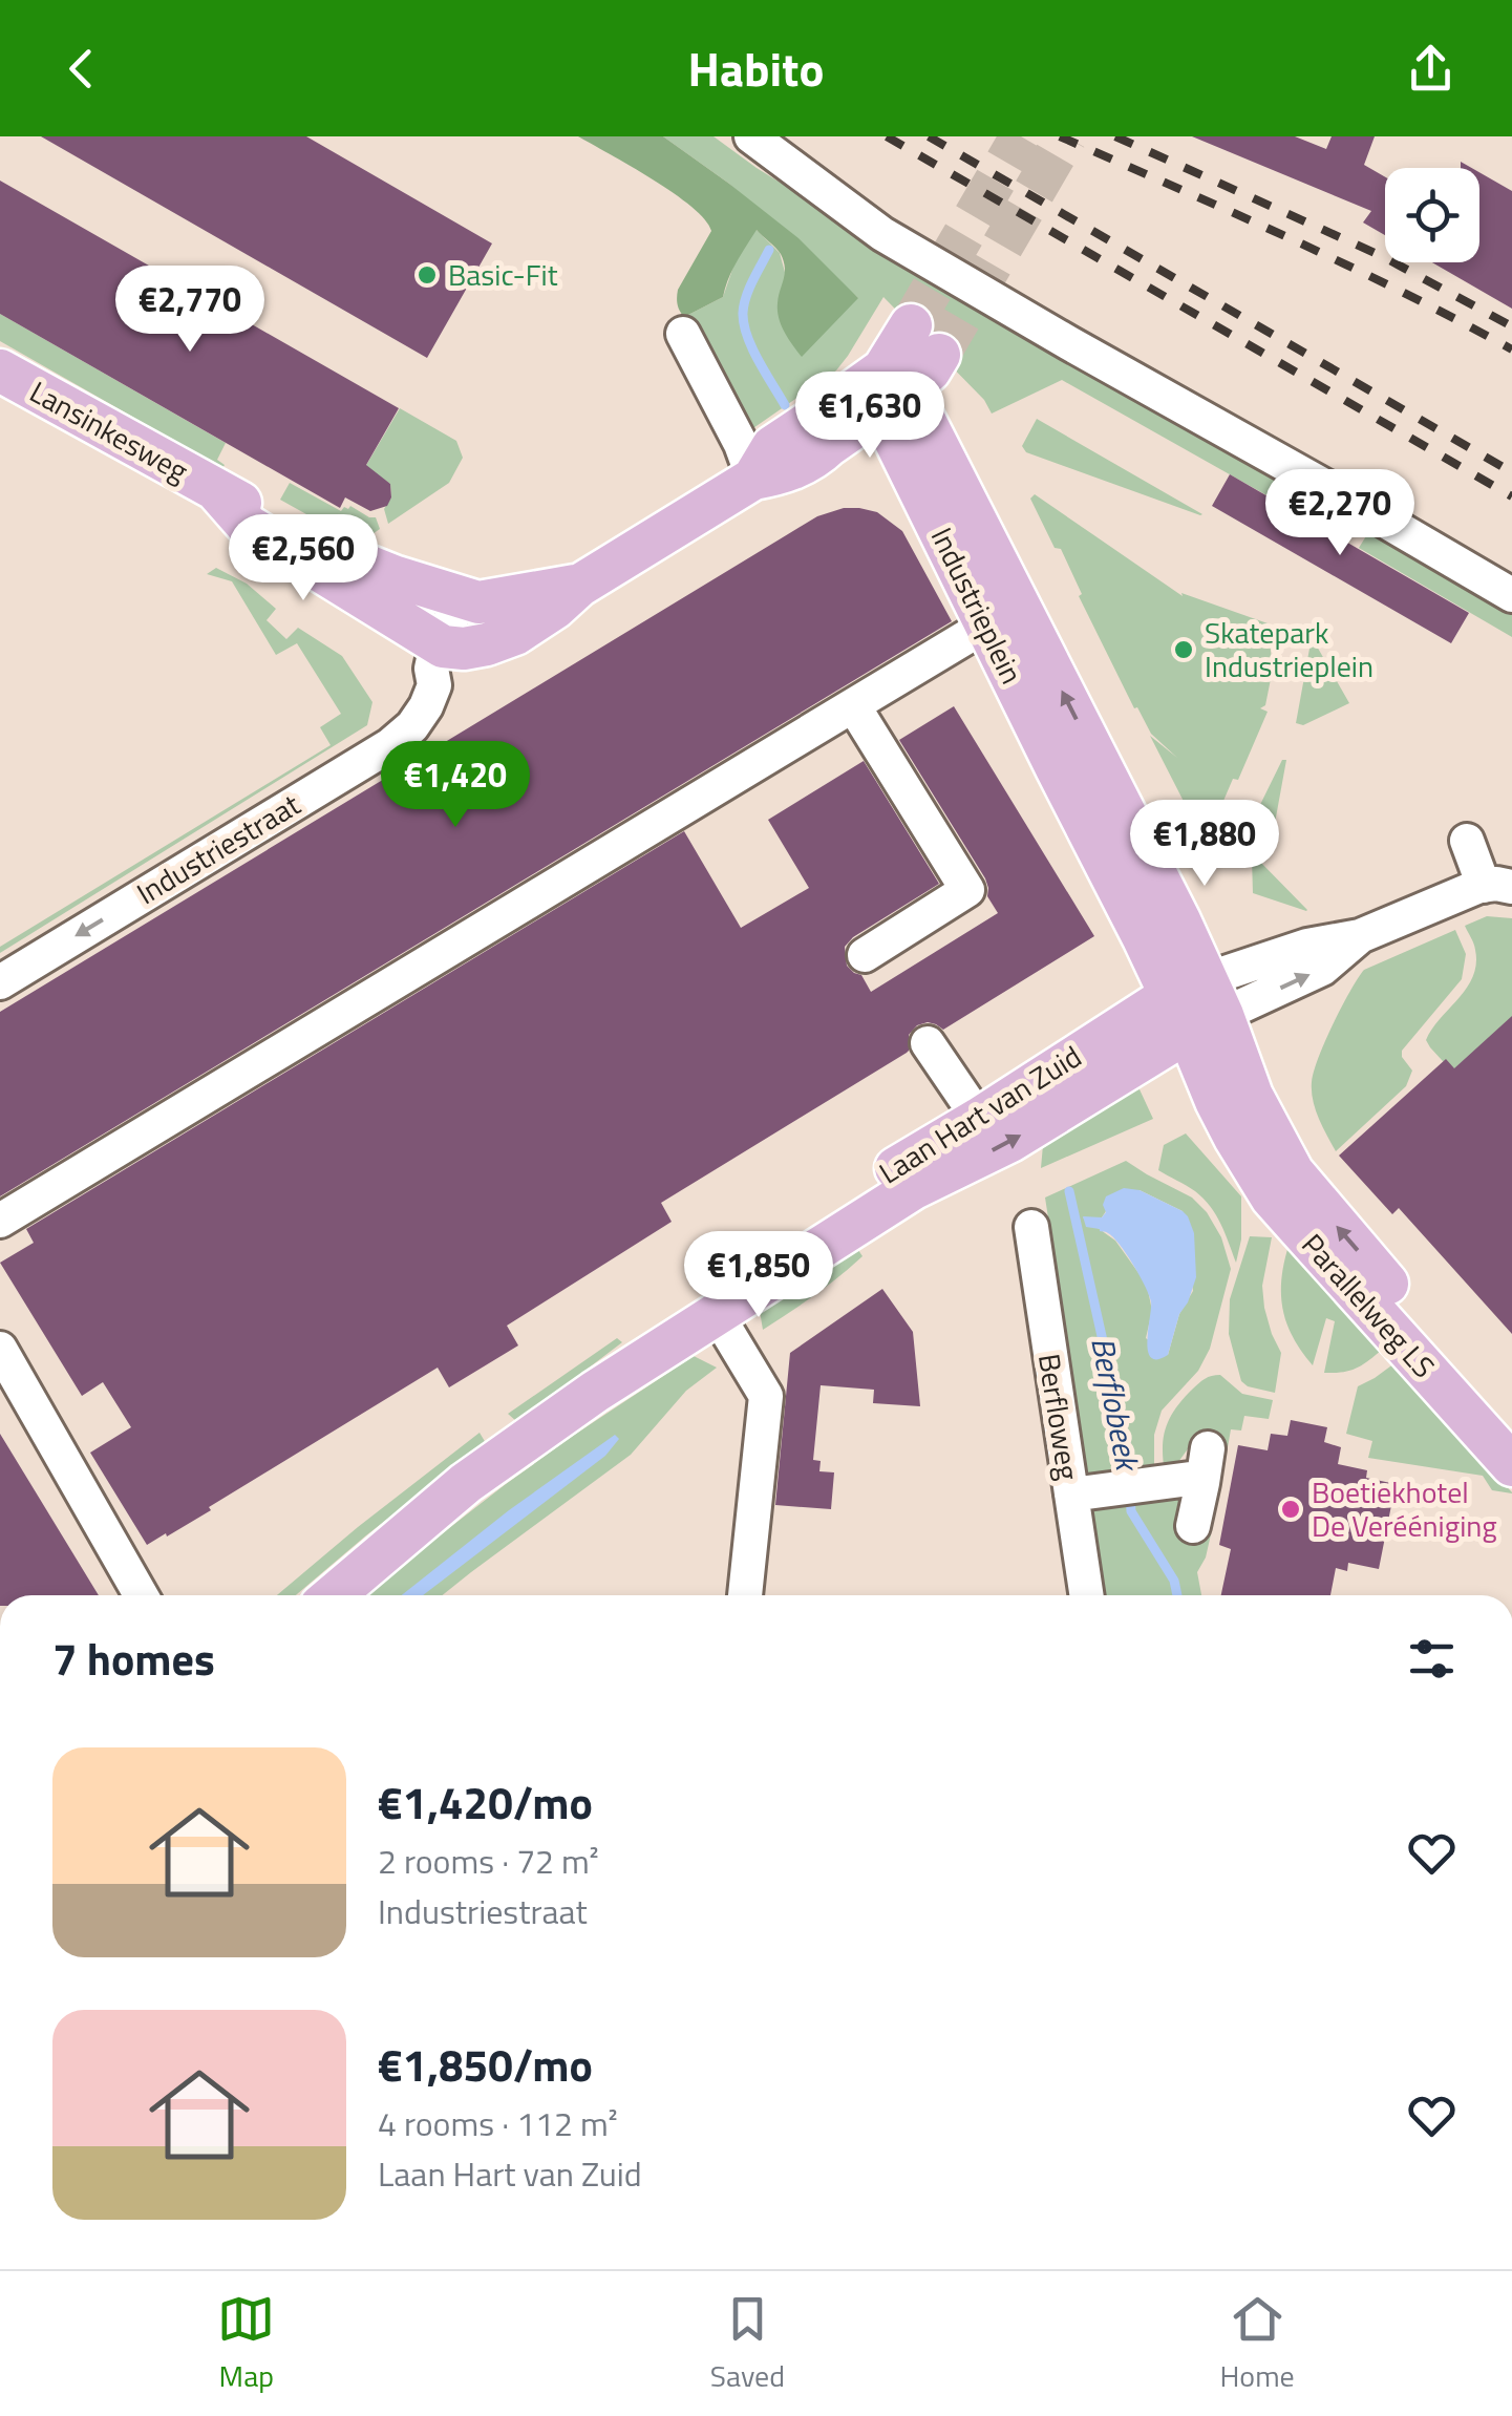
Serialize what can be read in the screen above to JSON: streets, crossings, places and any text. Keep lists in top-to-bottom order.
{
  "streets": {
    "main road": [
      "Lansinkesweg",
      "Industrieplein",
      "Laan Hart van Zuid",
      "Parallelweg LS"
    ],
    "street": ["Industriestraat", "Berfloweg"]
  },
  "crossings": [
    ["Lansinkesweg", "Industriestraat"],
    ["Industrieplein", "Laan Hart van Zuid"],
    ["Industrieplein", "Parallelweg LS"]
  ],
  "water": ["Berflobeek"],
  "places": ["Basic-Fit", "Skatepark Industrieplein", "Boetiekhotel De Verééniging"],
  "page": {
    "header": "Habito",
    "price": [
      "€2,770",
      "€1,630",
      "€2,270",
      "€2,560",
      "€1,420",
      "€1,880",
      "€1,850"
    ],
    "heading": "7 homes",
    "list": [
      {
        "name": "€1,420/mo",
        "note": "2 rooms · 72 m² · Industriestraat"
      },
      {
        "name": "€1,850/mo",
        "note": "4 rooms · 112 m² · Laan Hart van Zuid"
      }
    ],
    "tabs": ["Map", "Saved", "Home"]
  }
}
